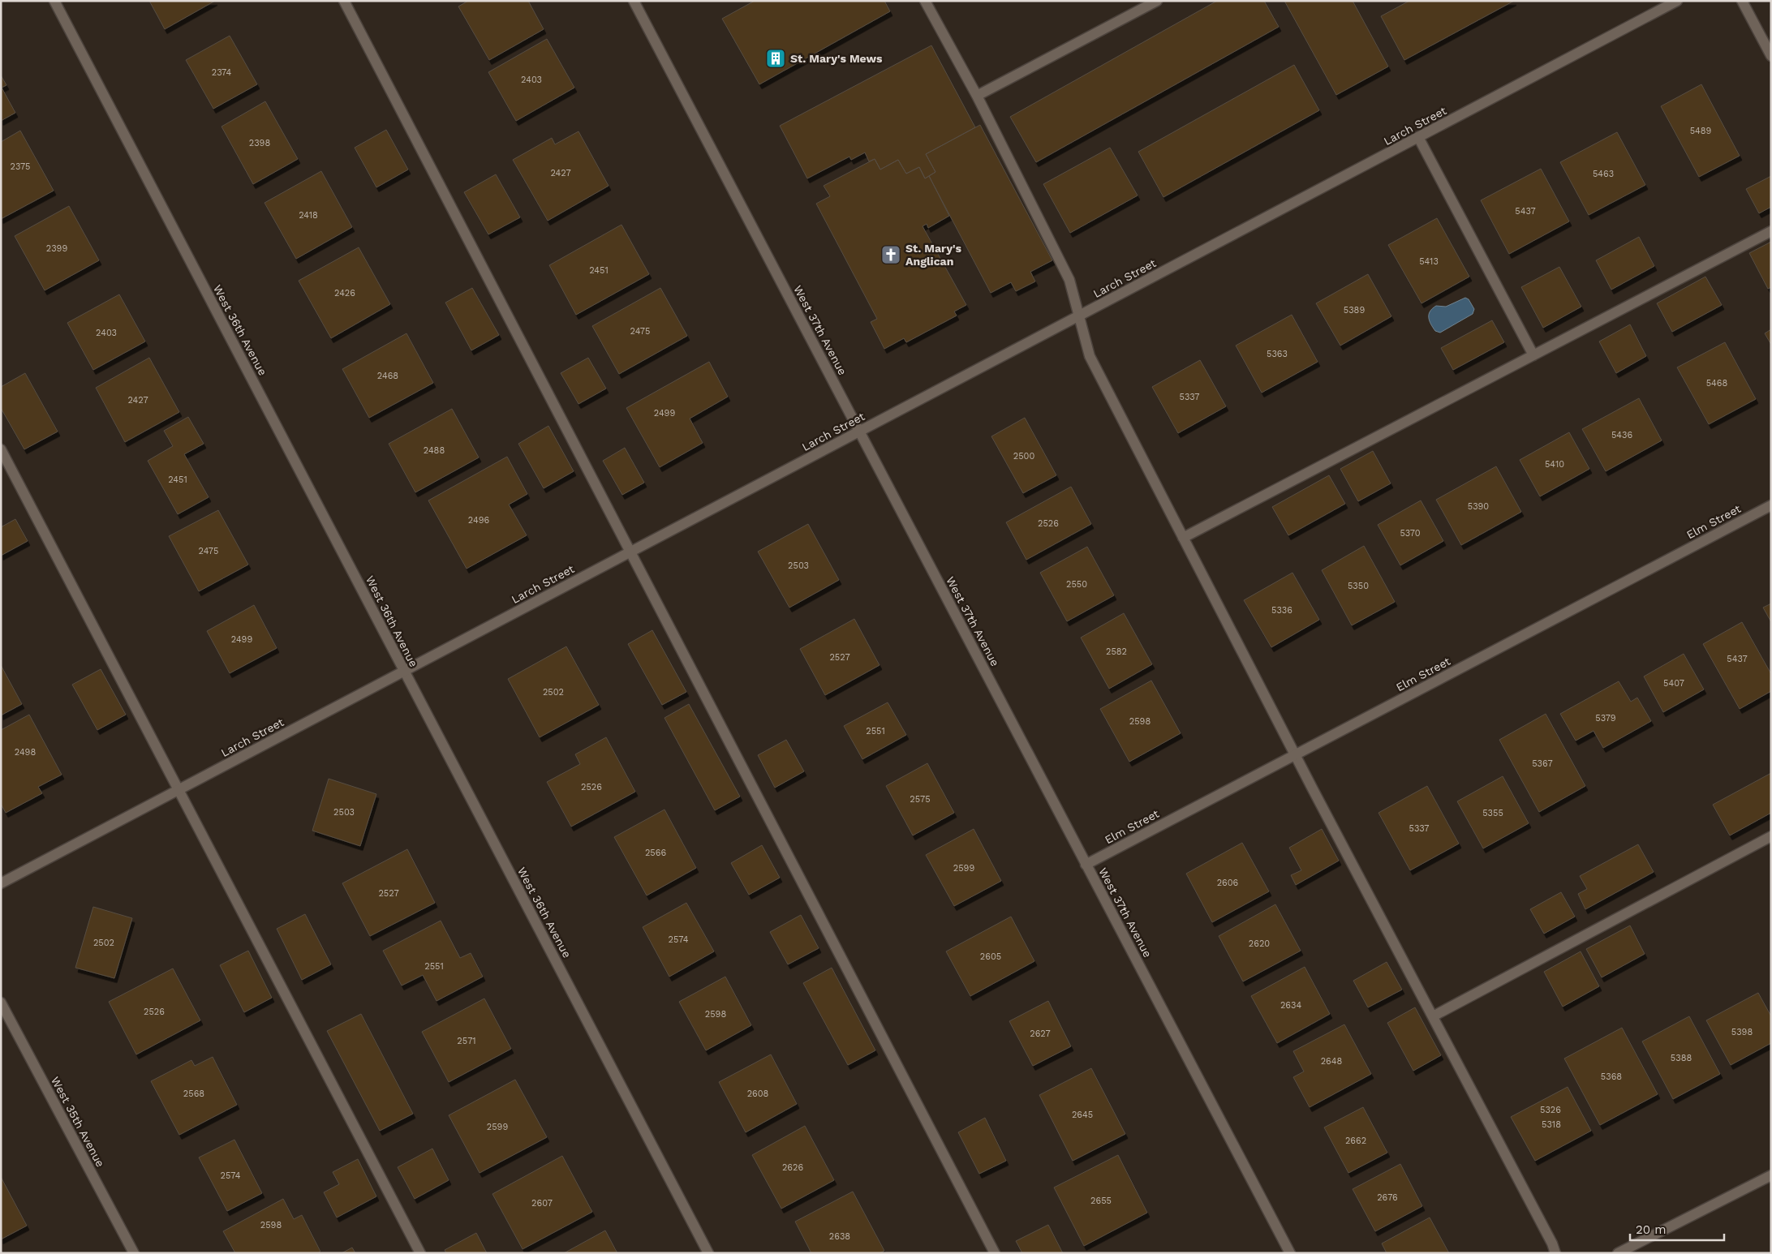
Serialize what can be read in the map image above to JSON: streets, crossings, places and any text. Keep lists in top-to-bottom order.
{
  "streets": {
    "street": [
      "Larch Street",
      "West 36th Avenue",
      "West 37th Avenue",
      "Elm Street",
      "West 35th Avenue"
    ]
  },
  "crossings": [
    ["Larch Street", "West 36th Avenue"],
    ["Larch Street", "West 37th Avenue"],
    ["West 37th Avenue", "Elm Street"]
  ],
  "places": {
    "building": ["St. Mary's Mews"],
    "church": ["St. Mary's Anglican"]
  },
  "house_numbers": [
    "2374",
    "2403",
    "5489",
    "2398",
    "2375",
    "2427",
    "5463",
    "5437",
    "2418",
    "2399",
    "5413",
    "2451",
    "2426",
    "5389",
    "2475",
    "2403",
    "5363",
    "2468",
    "5468",
    "5337",
    "2427",
    "2499",
    "5436",
    "2488",
    "2500",
    "5410",
    "2451",
    "5390",
    "2496",
    "2526",
    "5370",
    "2475",
    "2503",
    "2550",
    "5350",
    "5336",
    "2499",
    "2582",
    "2527",
    "5437",
    "5407",
    "2502",
    "5379",
    "2598",
    "2551",
    "2498",
    "5367",
    "2526",
    "2575",
    "2503",
    "5355",
    "5337",
    "2566",
    "2599",
    "2606",
    "2527",
    "2574",
    "2502",
    "2620",
    "2605",
    "2551",
    "2634",
    "2526",
    "2598",
    "5398",
    "2627",
    "2571",
    "5388",
    "2648",
    "5368",
    "2568",
    "2608",
    "5326",
    "2645",
    "5318",
    "2599",
    "2662",
    "2626",
    "2574",
    "2676",
    "2655",
    "2607",
    "2598",
    "2638"
  ],
  "scale_bar": "20 m"
}
